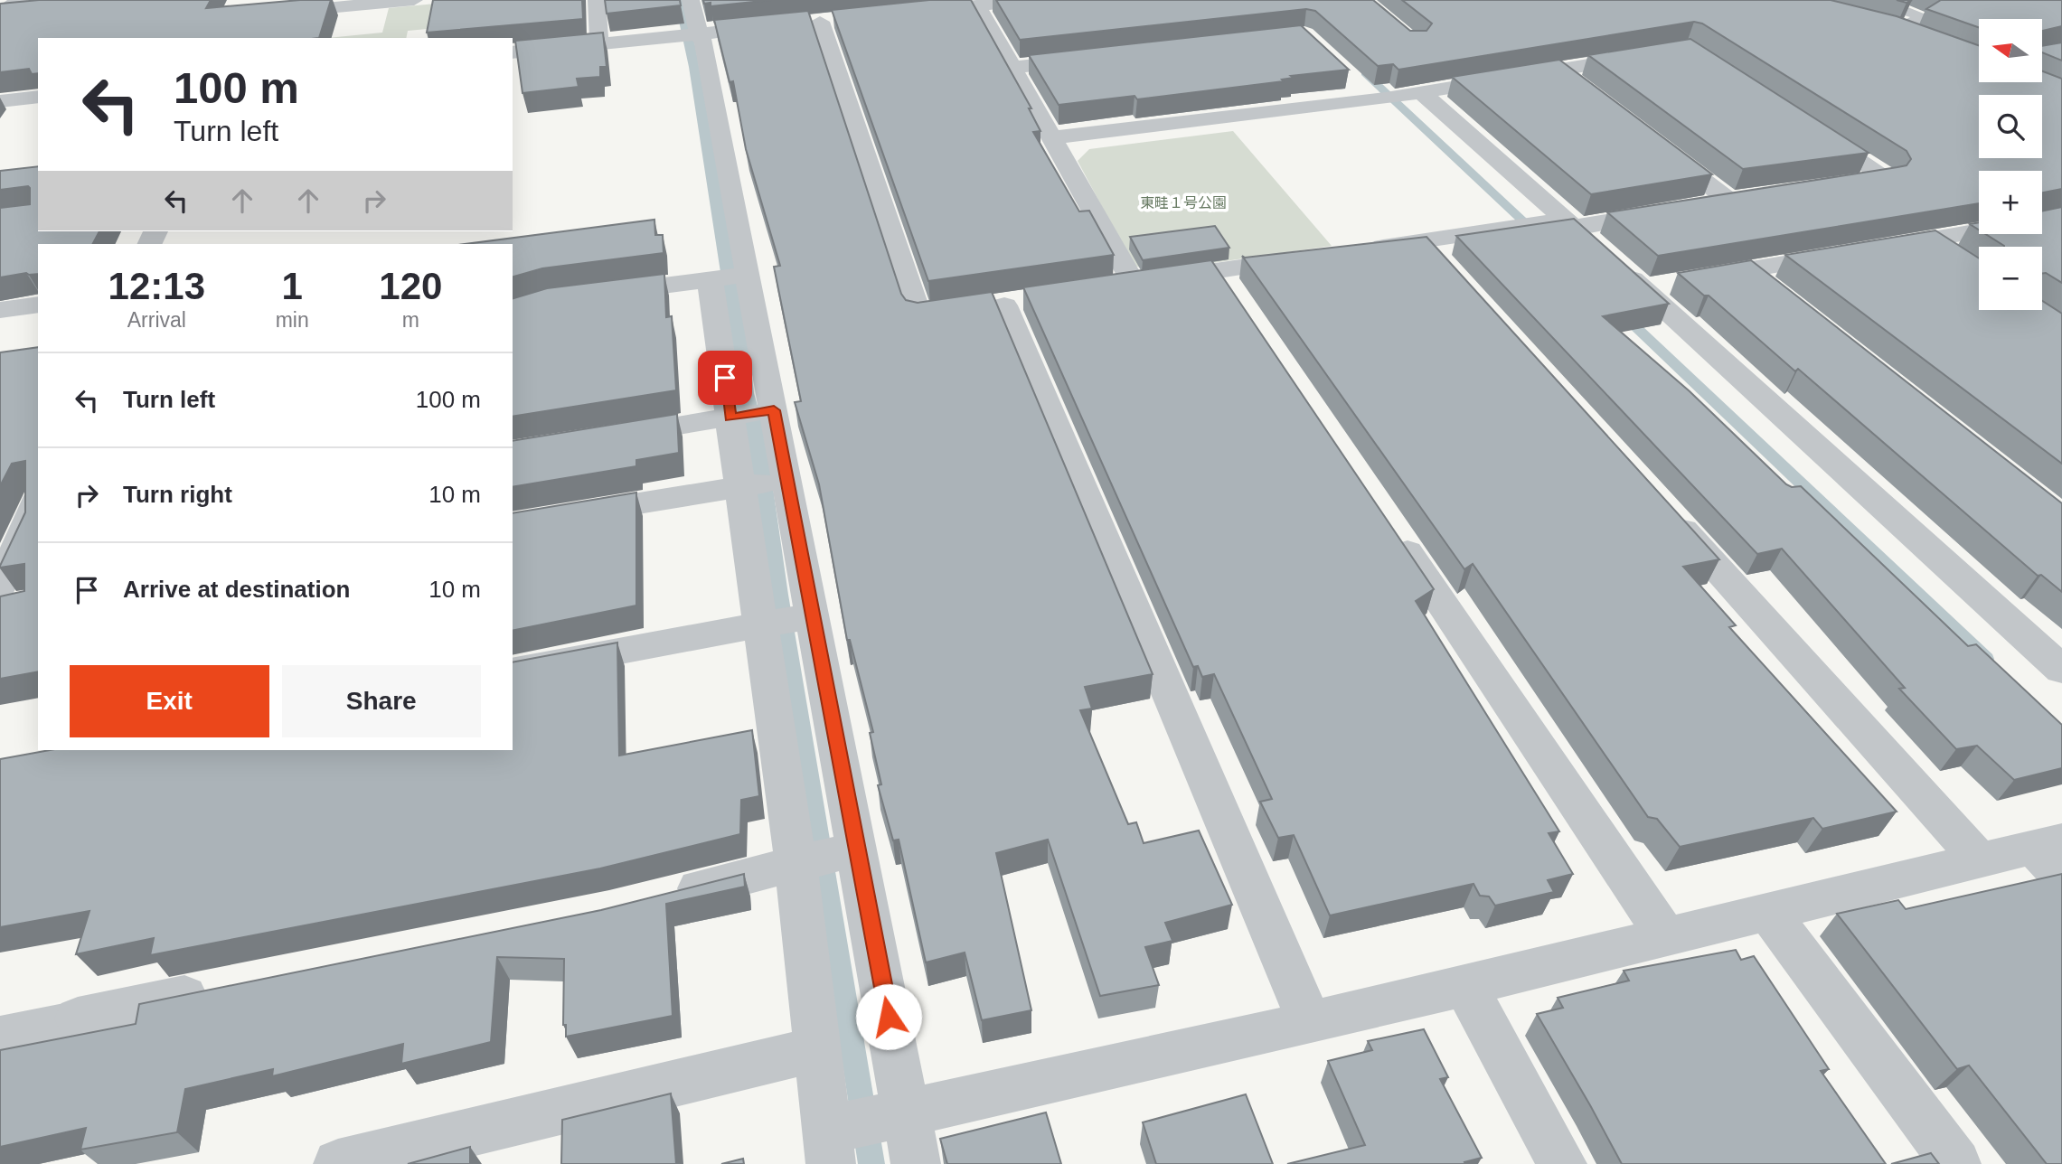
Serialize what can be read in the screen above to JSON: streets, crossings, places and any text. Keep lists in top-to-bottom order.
{
  "parks": ["東畦１号公園"],
  "north": "left",
  "page": {
    "map_buttons": ["+", "−"],
    "turn": ["100 m", "Turn left"],
    "eta": [
      "12:13",
      "Arrival",
      "1",
      "min",
      "120",
      "m"
    ],
    "list": [
      {
        "name": "Turn left",
        "value": "100 m"
      },
      {
        "name": "Turn right",
        "value": "10 m"
      },
      {
        "name": "Arrive at destination",
        "value": "10 m"
      }
    ],
    "buttons": ["Exit", "Share"]
  }
}
